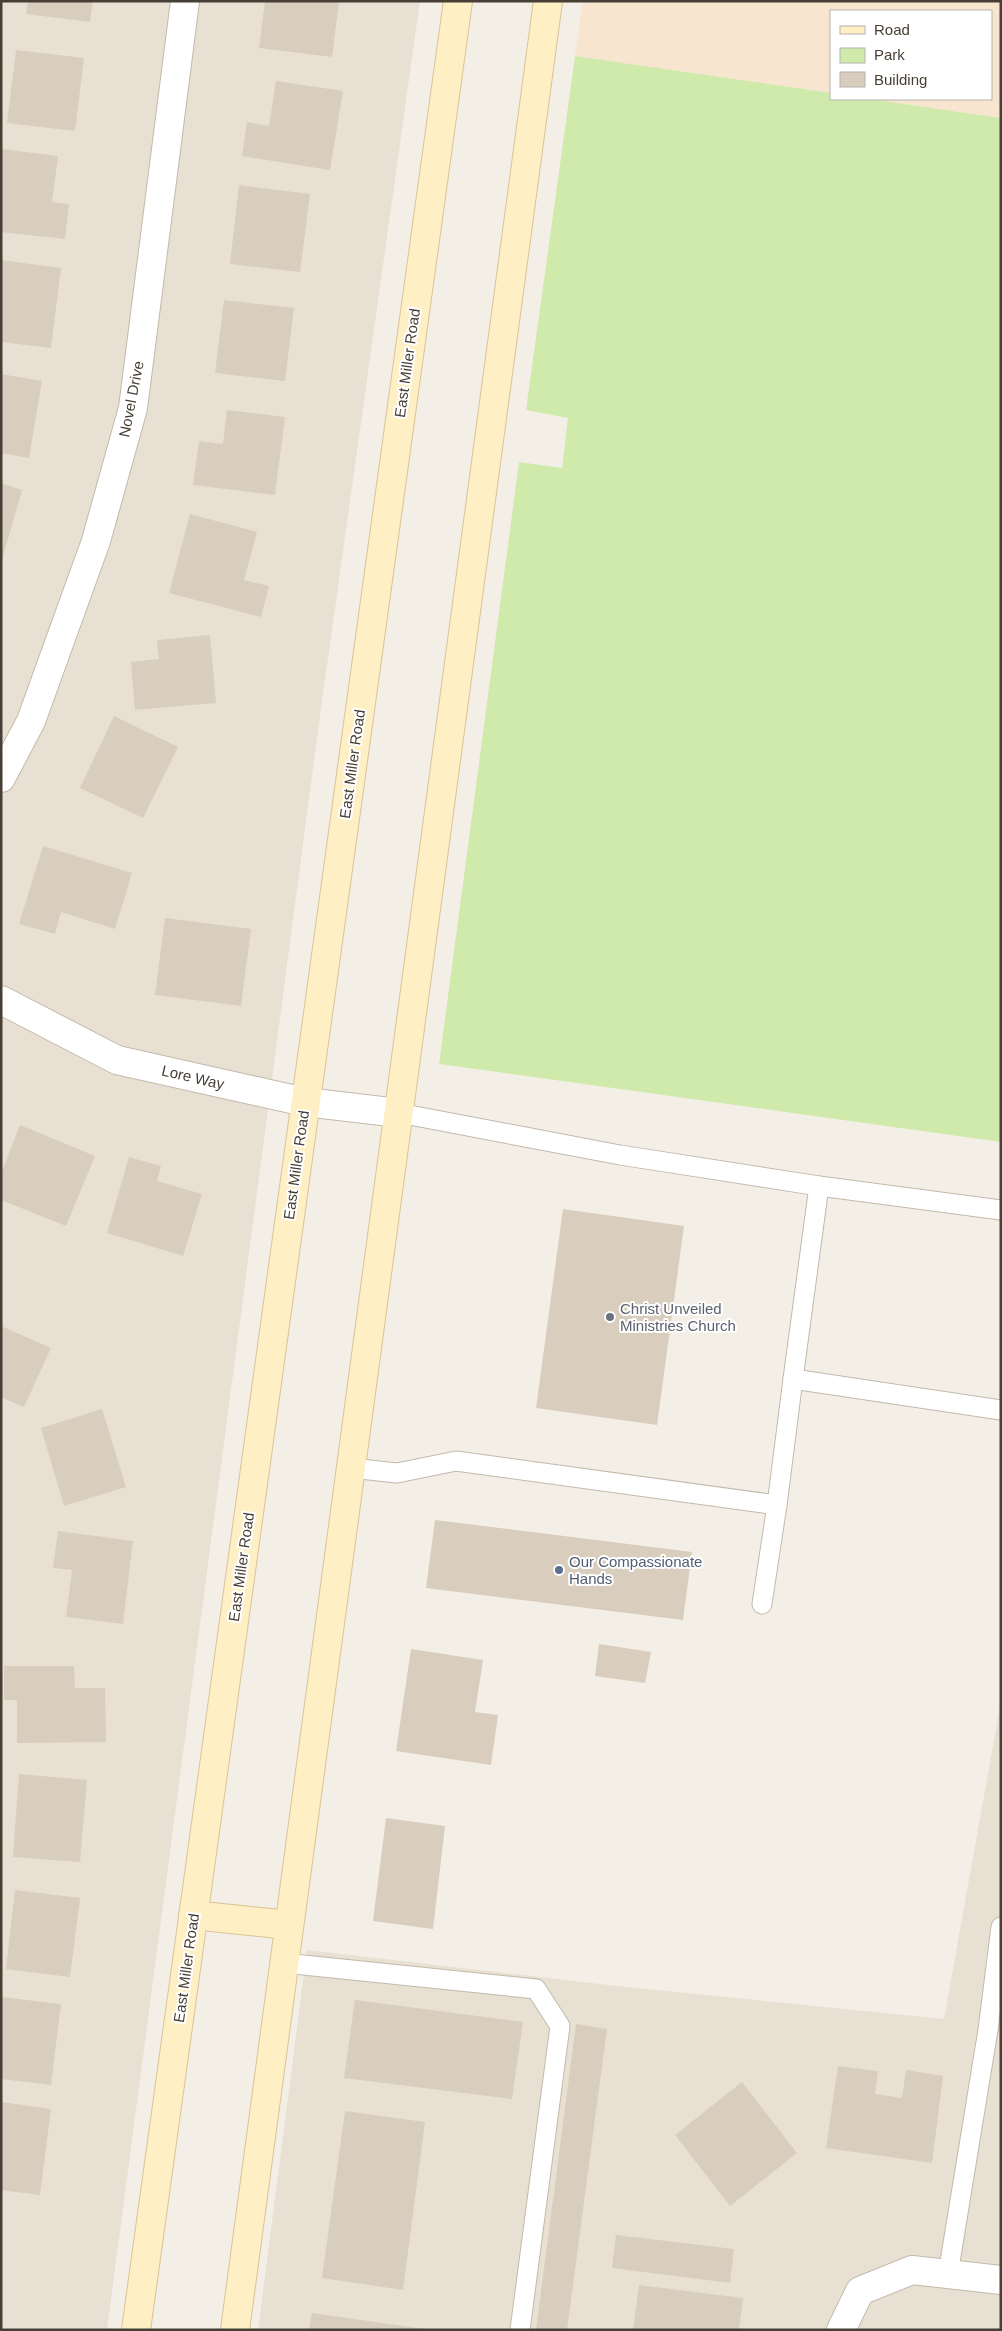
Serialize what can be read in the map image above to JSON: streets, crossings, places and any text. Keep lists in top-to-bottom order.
{
  "streets": {
    "main road": ["East Miller Road"],
    "street": ["Novel Drive", "Lore Way"]
  },
  "crossings": [
    ["East Miller Road", "Lore Way"]
  ],
  "places": ["Christ Unveiled Ministries Church", "Our Compassionate Hands"],
  "legend": ["Road", "Park", "Building"]
}
